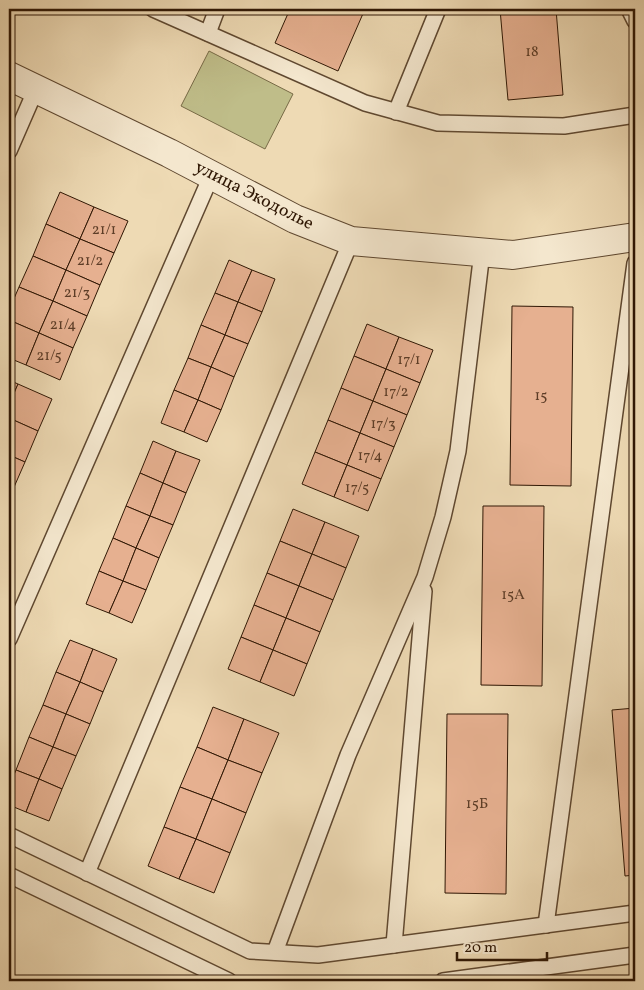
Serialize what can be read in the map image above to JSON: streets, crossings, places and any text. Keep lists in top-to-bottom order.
{
  "streets": {
    "street": ["улица Экодолье"]
  },
  "house_numbers": [
    "18",
    "21/1",
    "21/2",
    "21/3",
    "21/4",
    "21/5",
    "17/1",
    "17/2",
    "15",
    "17/3",
    "17/4",
    "17/5",
    "15А",
    "15Б"
  ],
  "scale_bar": "20 m"
}
